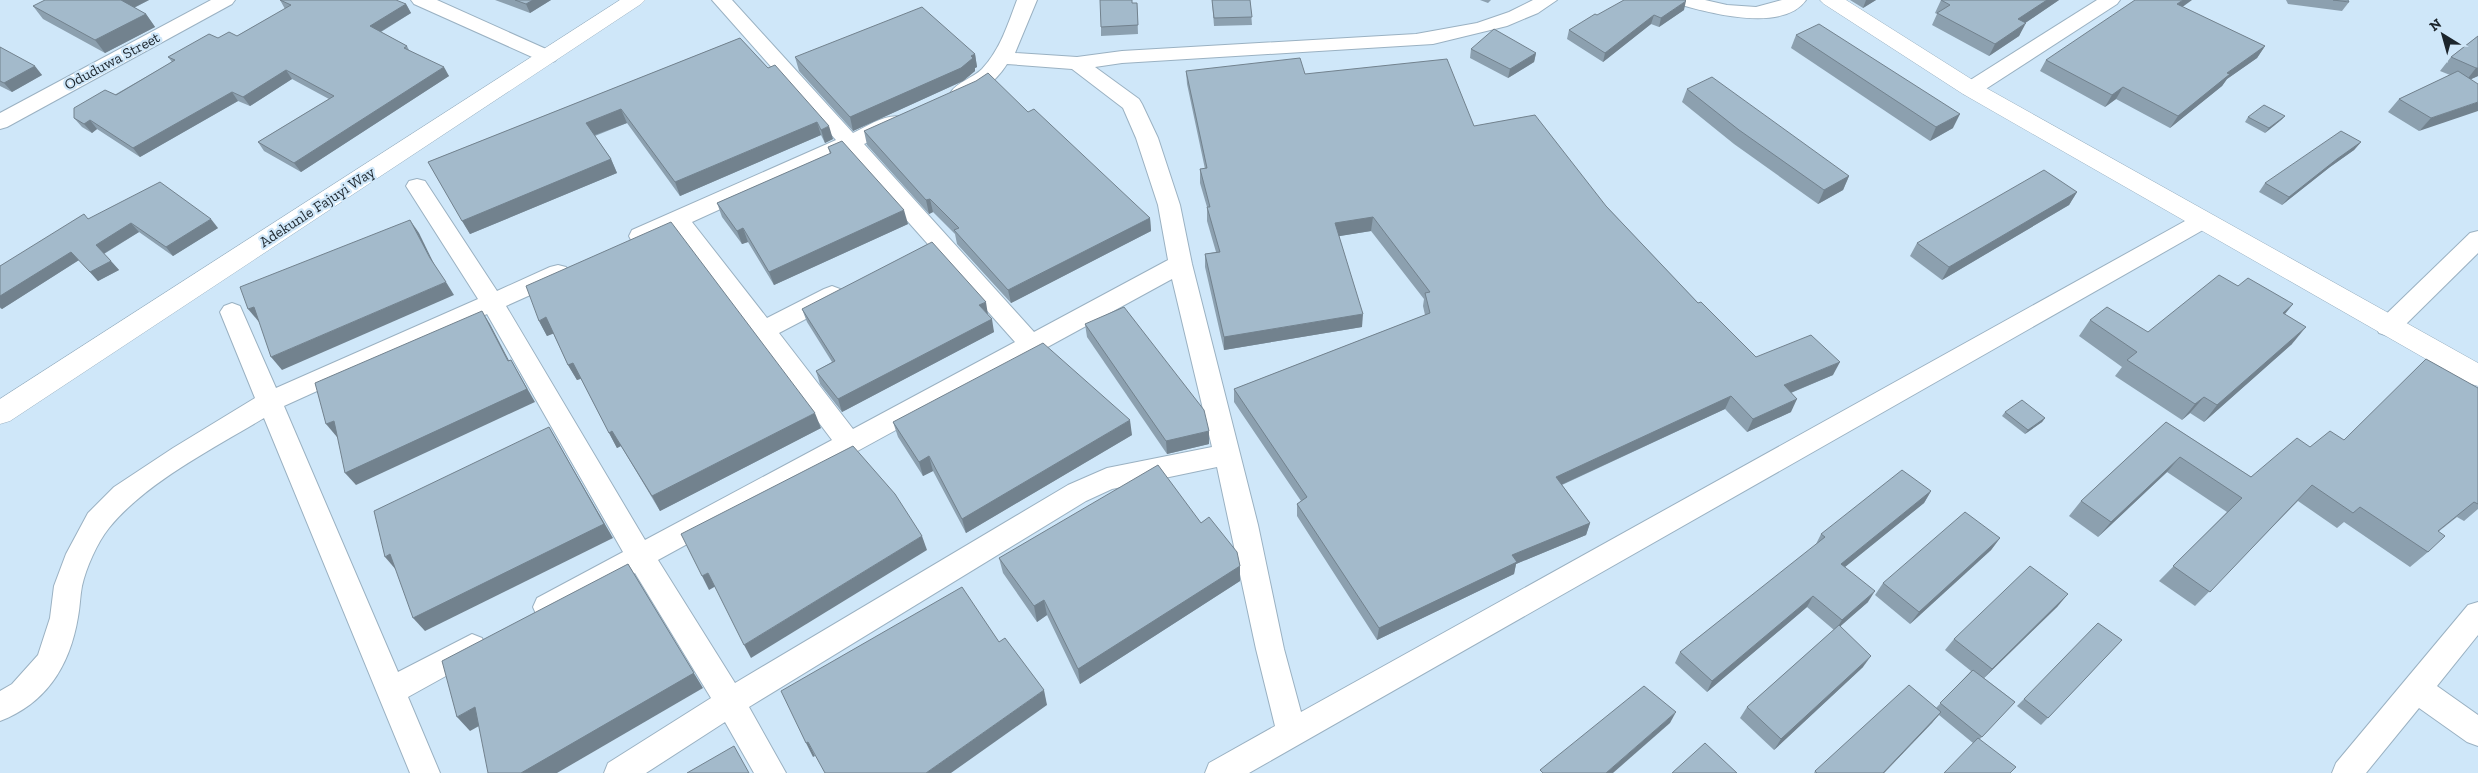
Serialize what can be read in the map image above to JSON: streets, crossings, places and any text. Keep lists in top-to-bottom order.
{
  "streets": {
    "street": ["Oduduwa Street", "Adekunle Fajuyi Way"]
  },
  "north": "top left"
}
